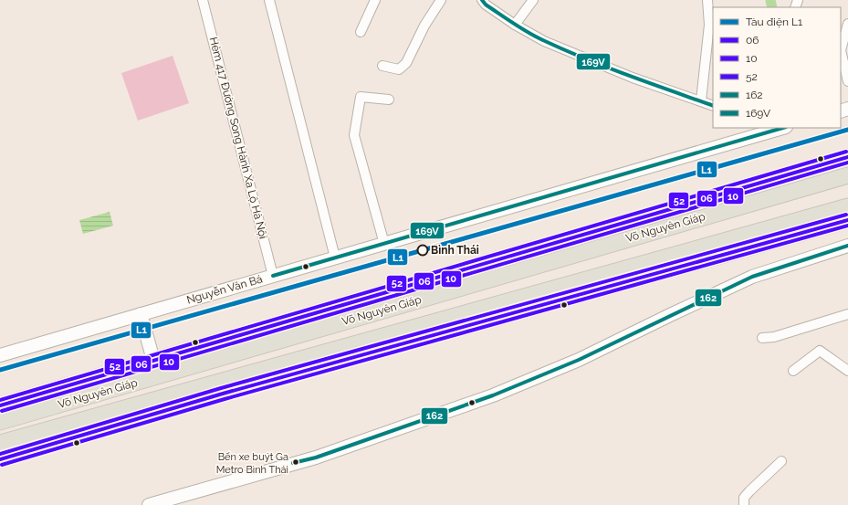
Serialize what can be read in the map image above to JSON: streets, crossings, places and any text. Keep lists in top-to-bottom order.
{
  "streets": {
    "highway": ["Võ Nguyên Giáp"],
    "main road": ["Nguyễn Văn Bá"],
    "street": ["Hẻm 417 Đường Song Hành Xa Lộ Hà Nội"]
  },
  "crossings": [
    ["Hẻm 417 Đường Song Hành Xa Lộ Hà Nội", "Nguyễn Văn Bá"]
  ],
  "places": ["Bình Thái", "Bến xe buýt Ga Metro Bình Thái"],
  "lines": [
    "transit line 169V",
    "metro line L1",
    "transit line 52",
    "transit line 06",
    "transit line 10",
    "transit line 162"
  ],
  "legend": [
    "Tàu điện L1",
    "06",
    "10",
    "52",
    "162",
    "169V"
  ]
}
